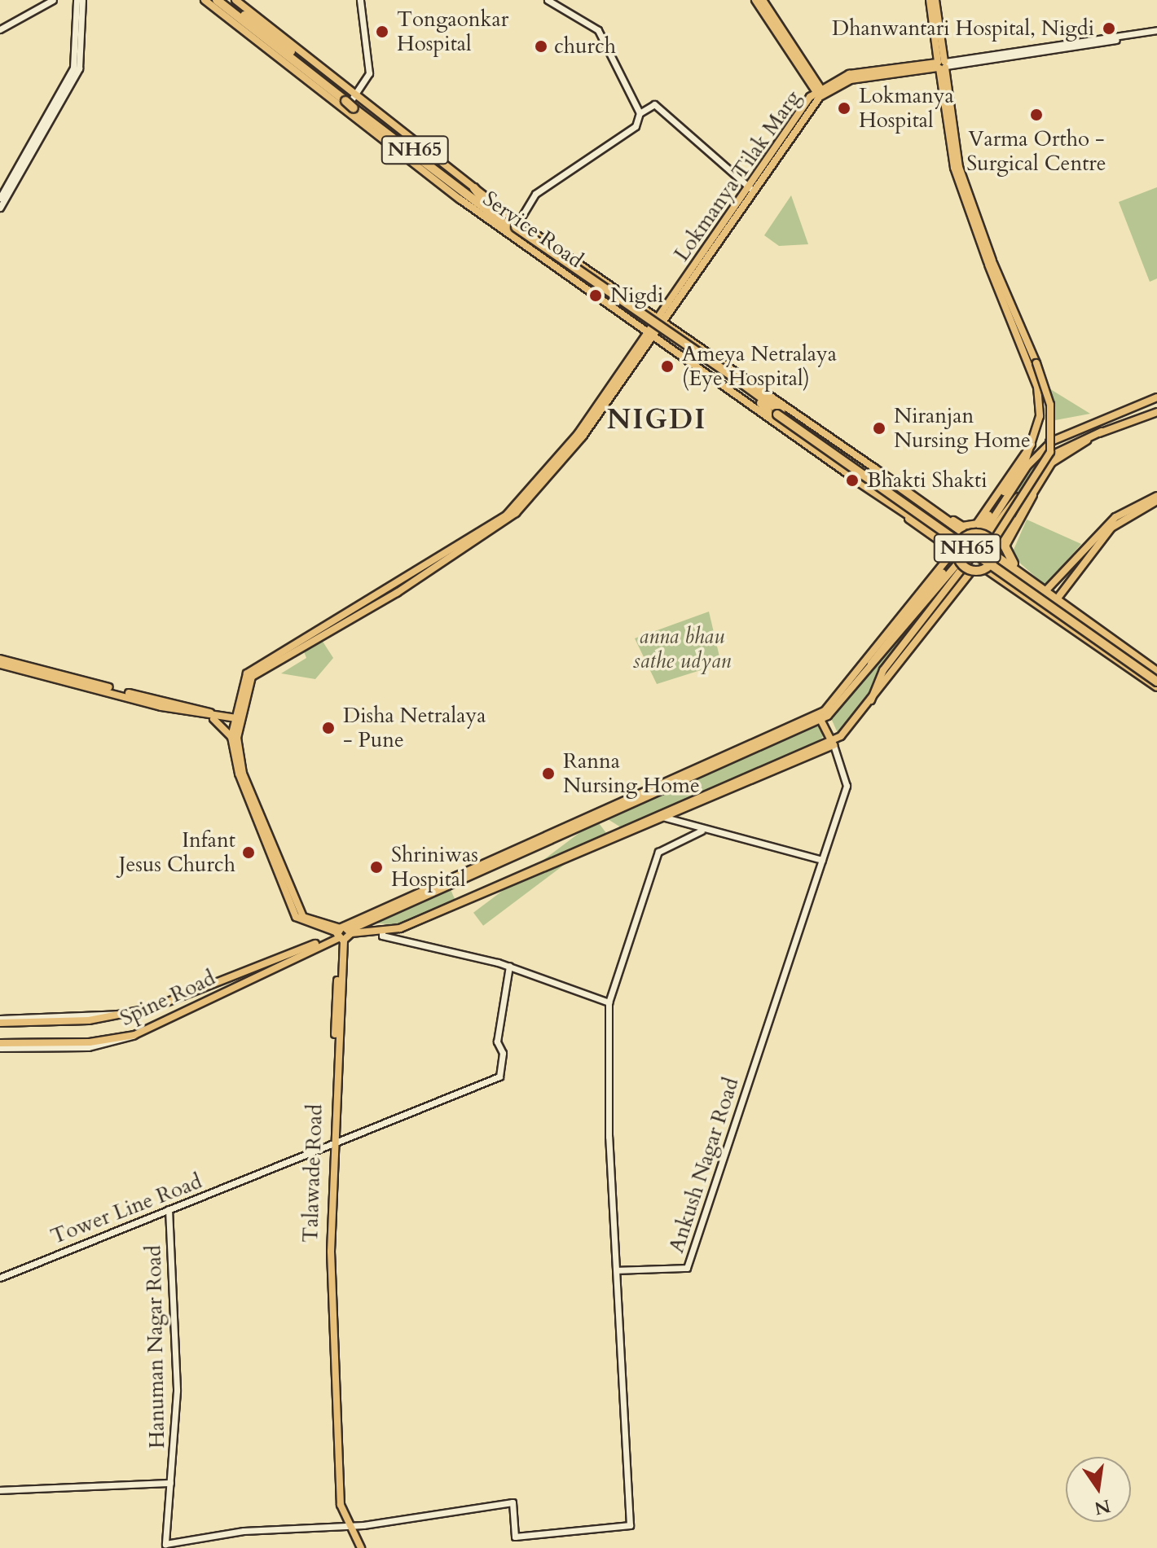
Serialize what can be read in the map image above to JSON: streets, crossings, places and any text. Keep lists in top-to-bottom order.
{
  "streets": {
    "highway": ["NH65"],
    "main road": [
      "Lokmanya Tilak Marg",
      "Service Road",
      "Spine Road",
      "Talawade Road"
    ],
    "street": ["Ankush Nagar Road", "Tower Line Road", "Hanuman Nagar Road"]
  },
  "crossings": [
    ["NH65", "Service Road"],
    ["Lokmanya Tilak Marg", "Service Road"],
    ["Service Road", "Spine Road"],
    ["Spine Road", "Talawade Road"],
    ["Talawade Road", "Tower Line Road"],
    ["Talawade Road", "Hanuman Nagar Road"],
    ["Tower Line Road", "Hanuman Nagar Road"]
  ],
  "districts": ["NIGDI"],
  "parks": ["anna bhau sathe udyan"],
  "places": [
    "Dhanwantari Hospital, Nigdi",
    "Tongaonkar Hospital",
    "church",
    "Lokmanya Hospital",
    "Varma Ortho - Surgical Centre",
    "Nigdi",
    "Ameya Netralaya (Eye Hospital)",
    "Niranjan Nursing Home",
    "Bhakti Shakti",
    "Disha Netralaya - Pune",
    "Ranna Nursing Home",
    "Infant Jesus Church",
    "Shriniwas Hospital"
  ],
  "north": "bottom"
}
